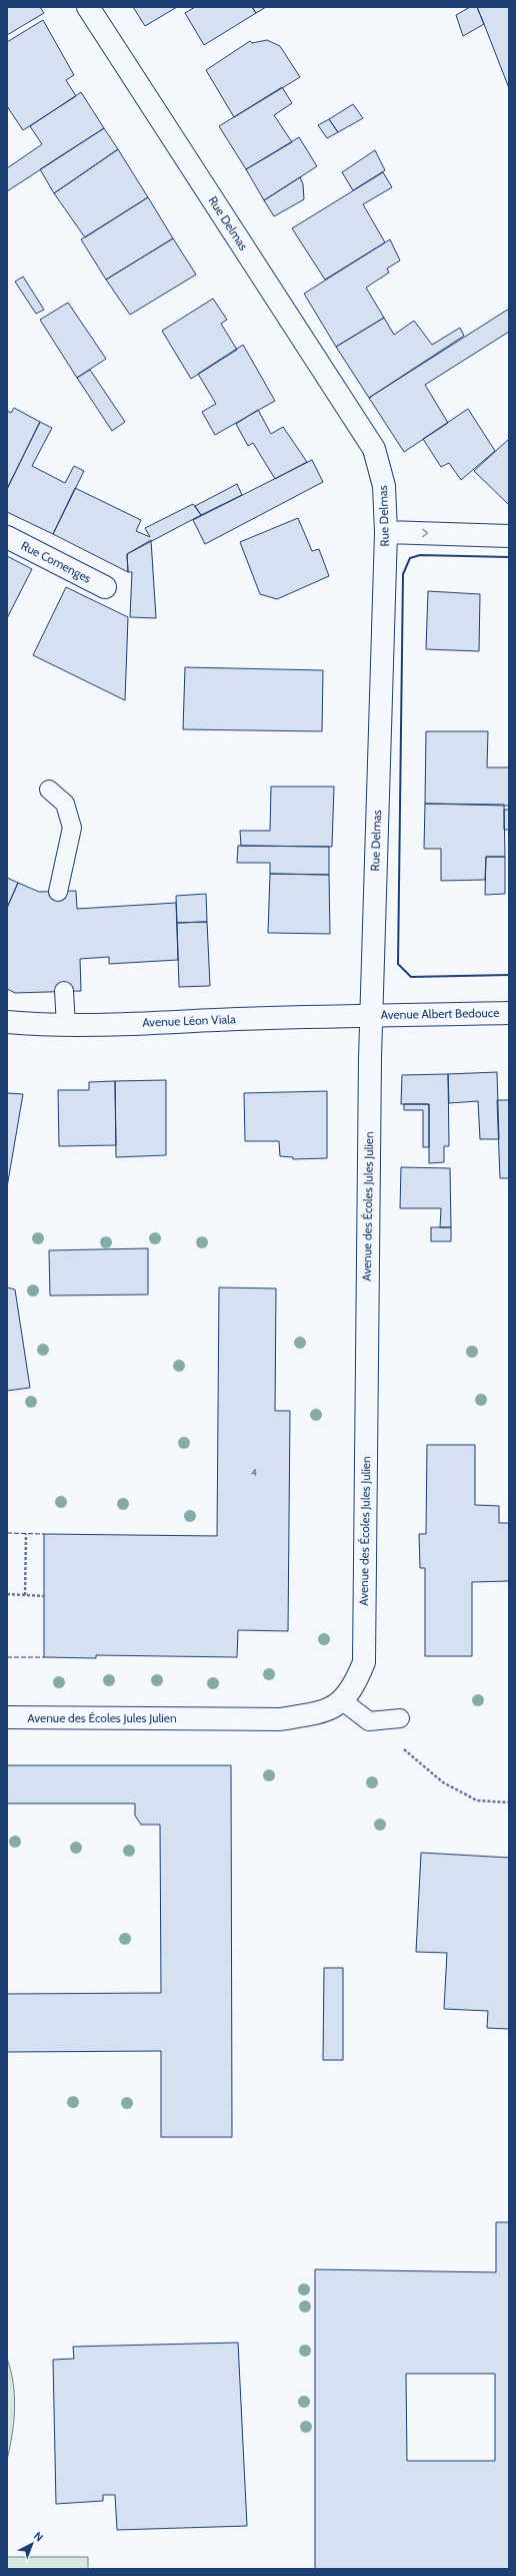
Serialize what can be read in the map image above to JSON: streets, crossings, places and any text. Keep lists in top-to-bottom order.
{
  "streets": {
    "street": [
      "Rue Delmas",
      "Rue Comenges",
      "Avenue Albert Bedouce",
      "Avenue Léon Viala",
      "Avenue des Écoles Jules Julien"
    ]
  },
  "crossings": [
    ["Rue Delmas", "Avenue Albert Bedouce"],
    ["Rue Delmas", "Avenue Léon Viala"],
    ["Rue Delmas", "Avenue des Écoles Jules Julien"],
    ["Avenue Albert Bedouce", "Avenue Léon Viala"],
    ["Avenue Albert Bedouce", "Avenue des Écoles Jules Julien"],
    ["Avenue Léon Viala", "Avenue des Écoles Jules Julien"]
  ],
  "house_numbers": ["4"],
  "north": "top right"
}
